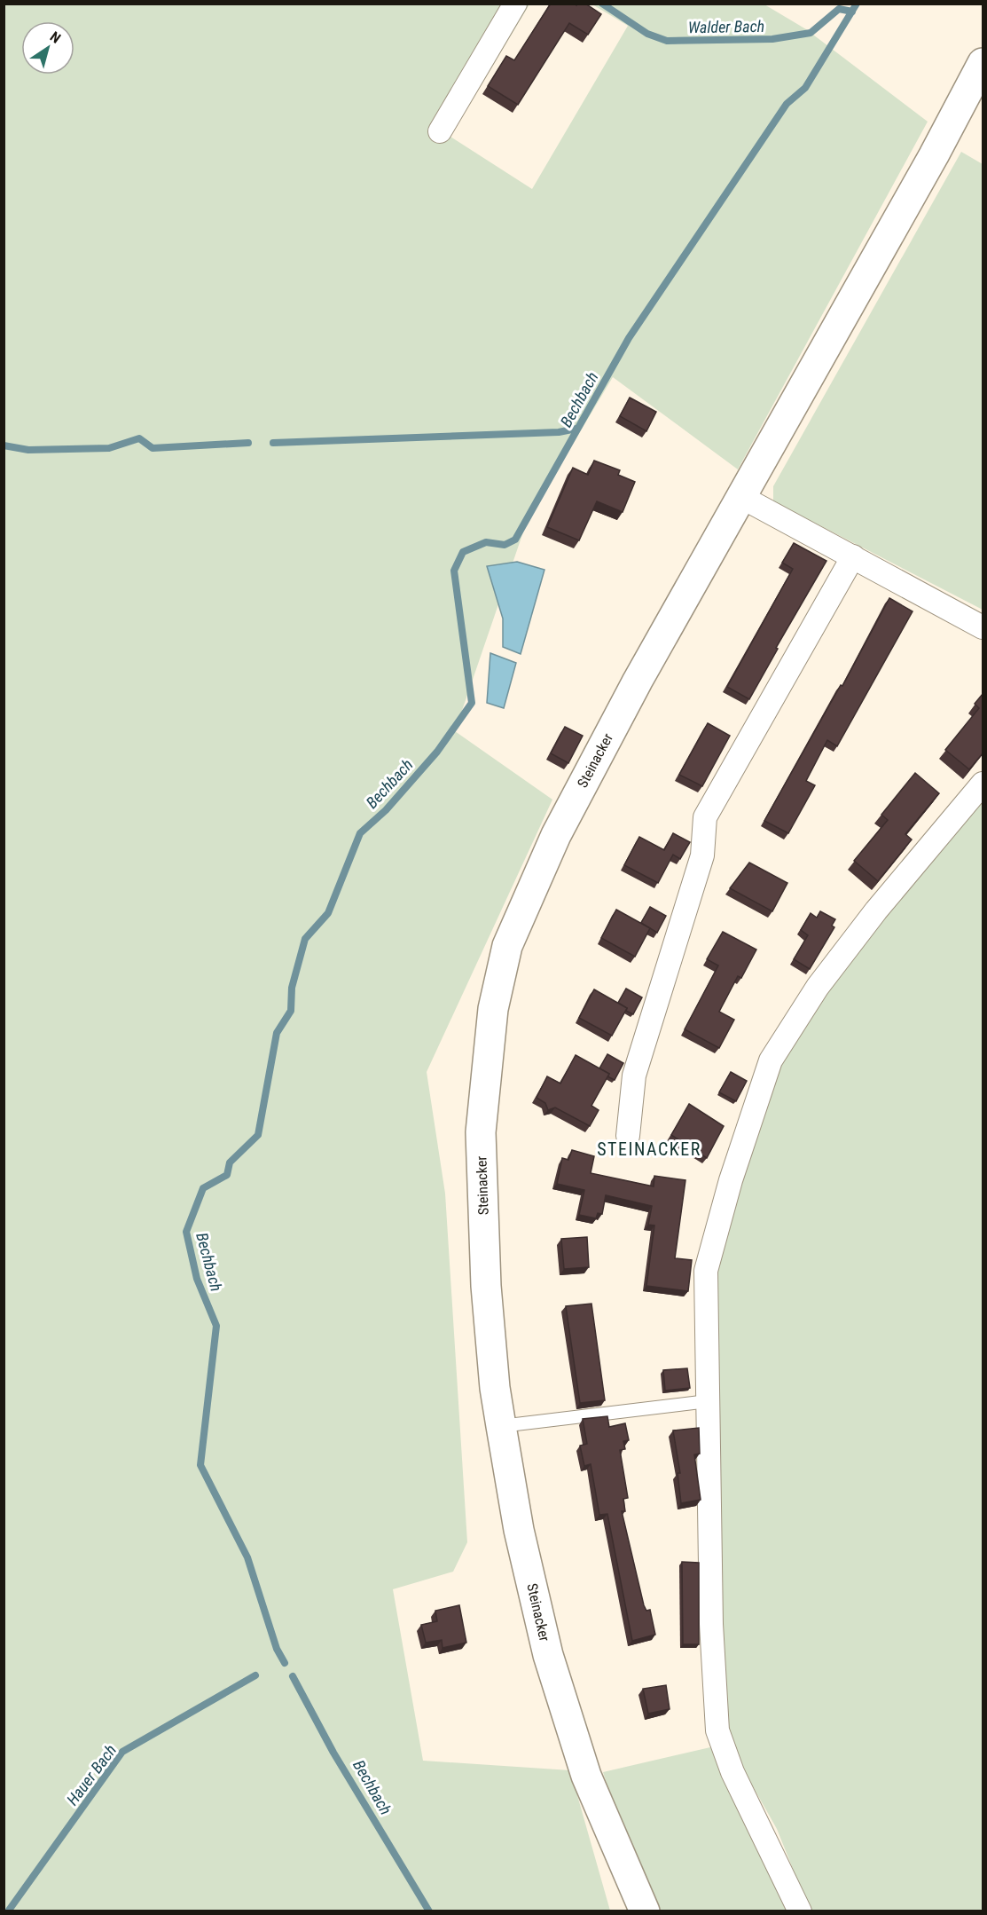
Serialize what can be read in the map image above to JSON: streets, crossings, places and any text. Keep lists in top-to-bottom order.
{
  "streets": {
    "main road": ["Steinacker"]
  },
  "districts": ["STEINACKER"],
  "water": ["Walder Bach", "Bechbach", "Hauer Bach"],
  "north": "top right"
}
